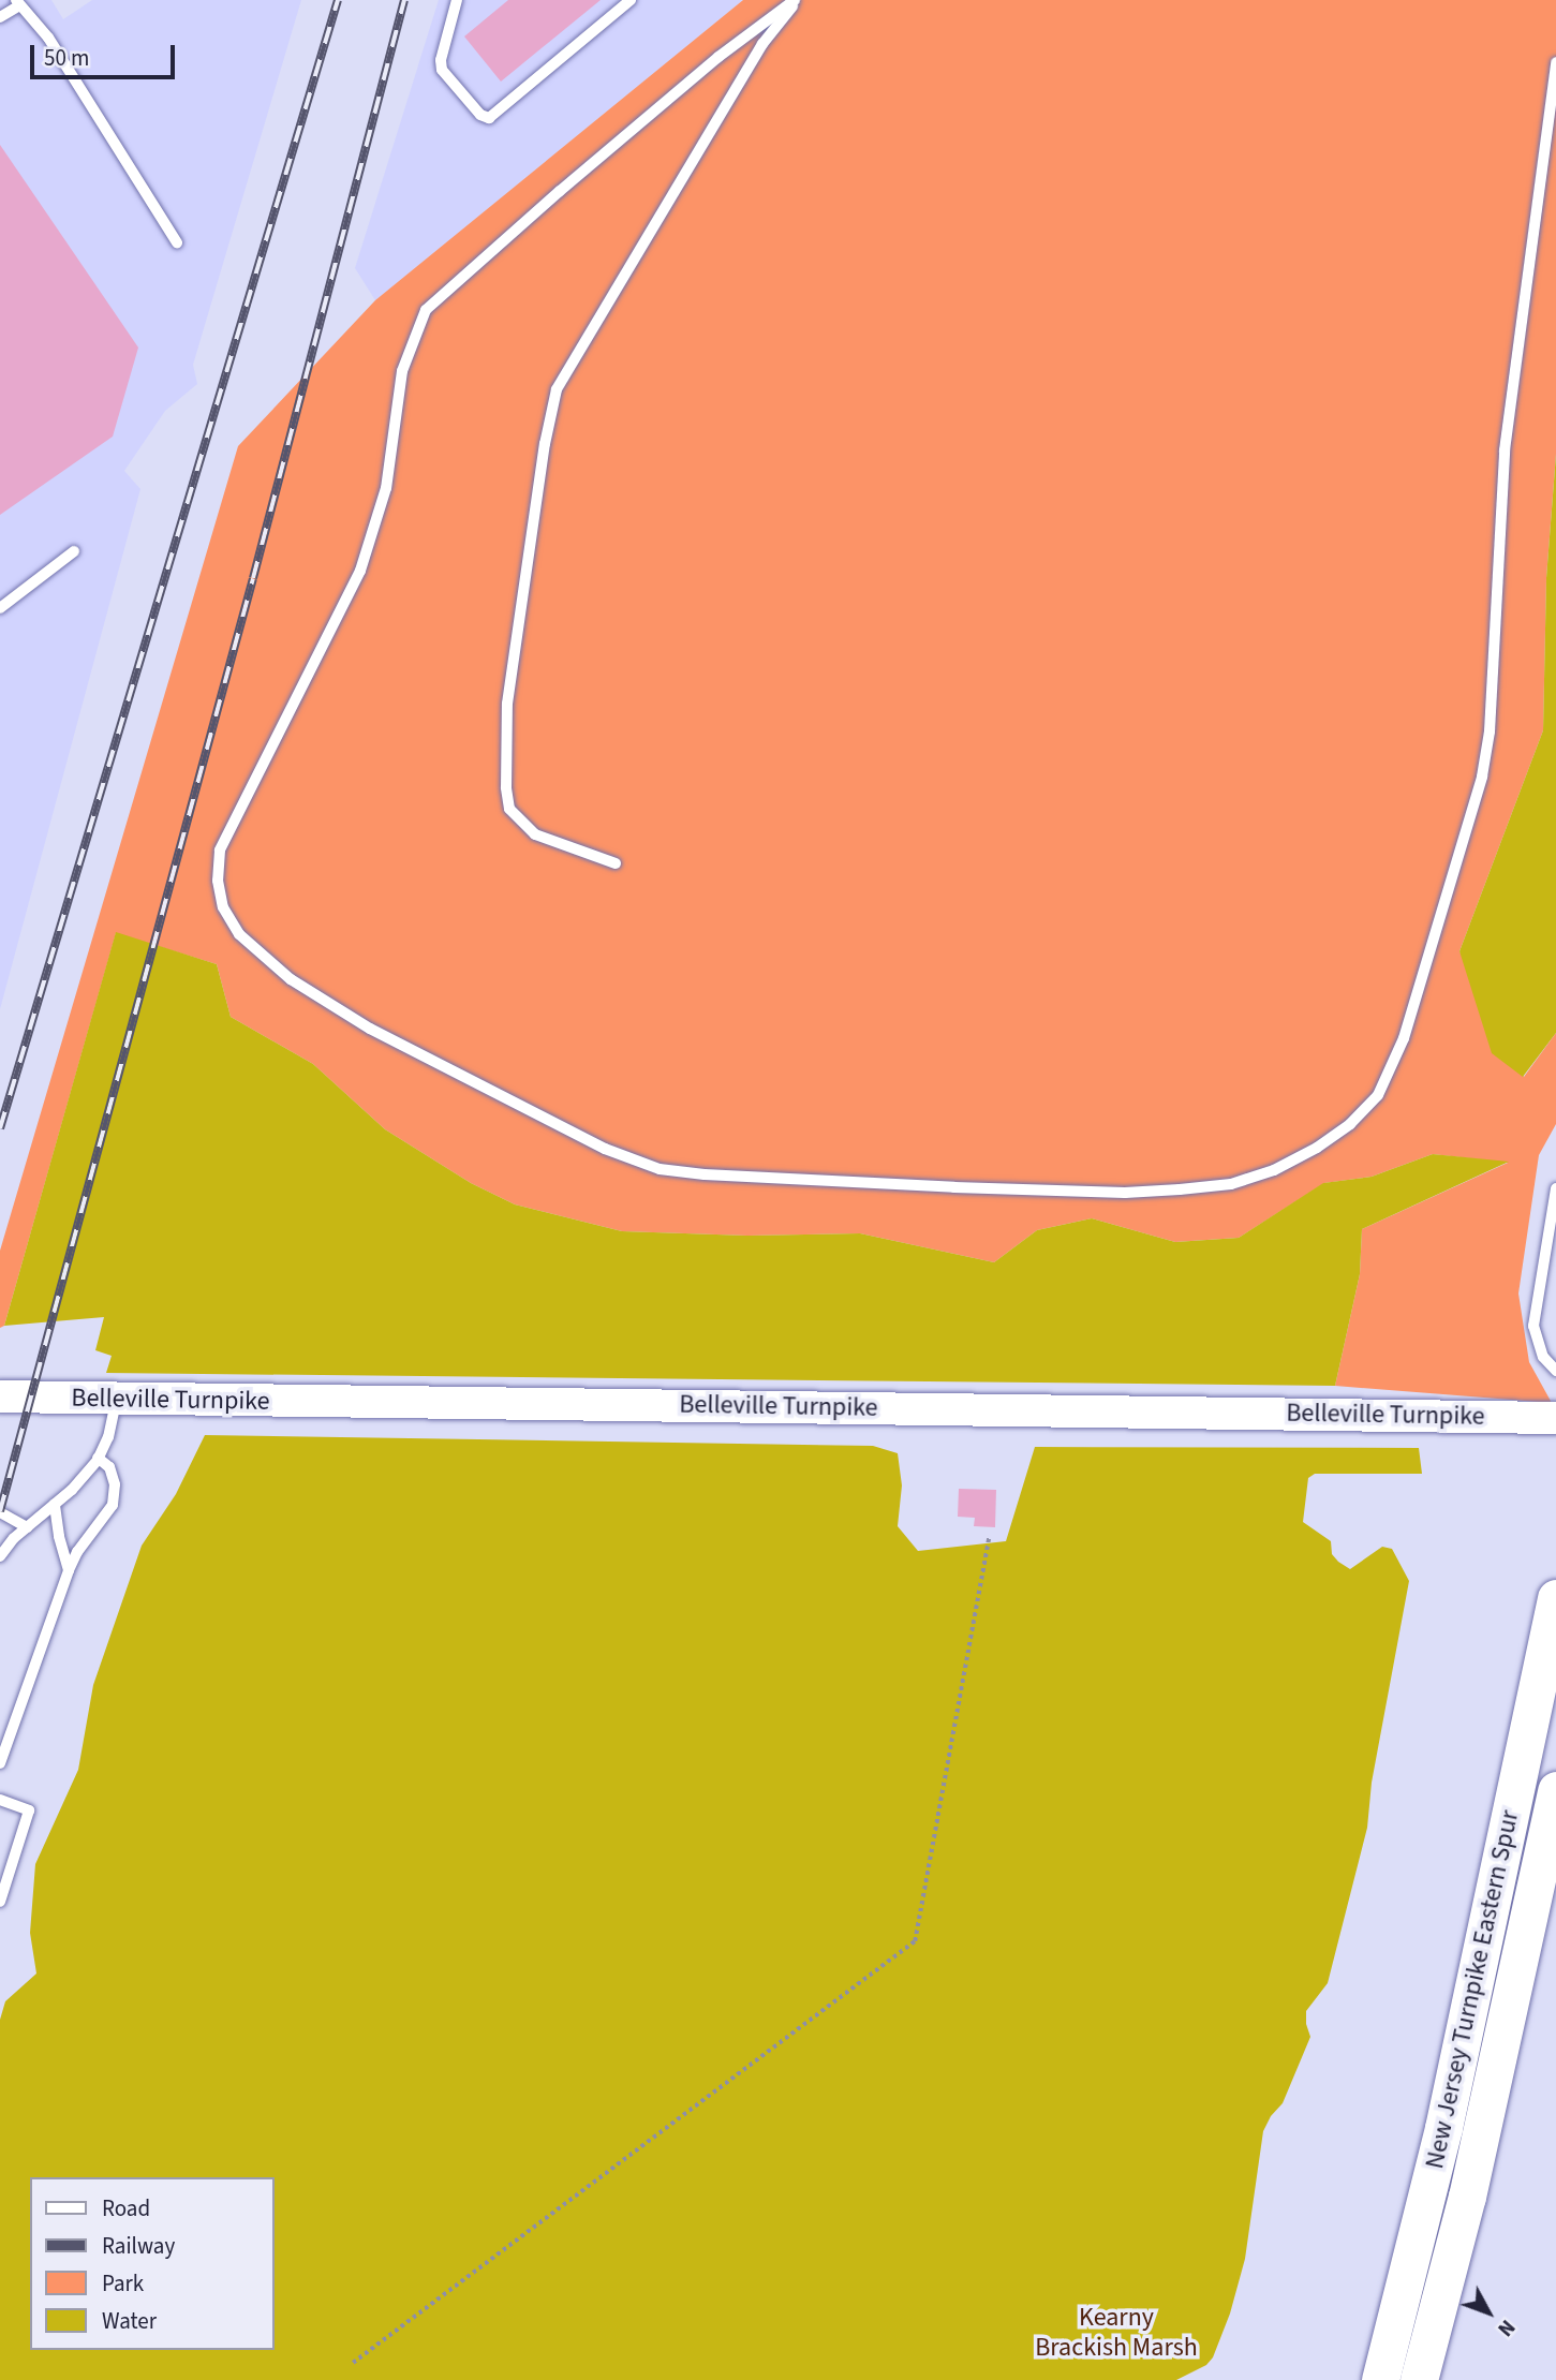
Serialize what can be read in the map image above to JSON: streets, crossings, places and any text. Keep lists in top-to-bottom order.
{
  "streets": {
    "highway": ["New Jersey Turnpike Eastern Spur"],
    "main road": ["Belleville Turnpike"]
  },
  "parks": ["Kearny Brackish Marsh"],
  "legend": [
    "Road",
    "Railway",
    "Park",
    "Water"
  ],
  "scale_bar": "50 m",
  "north": "bottom right"
}
